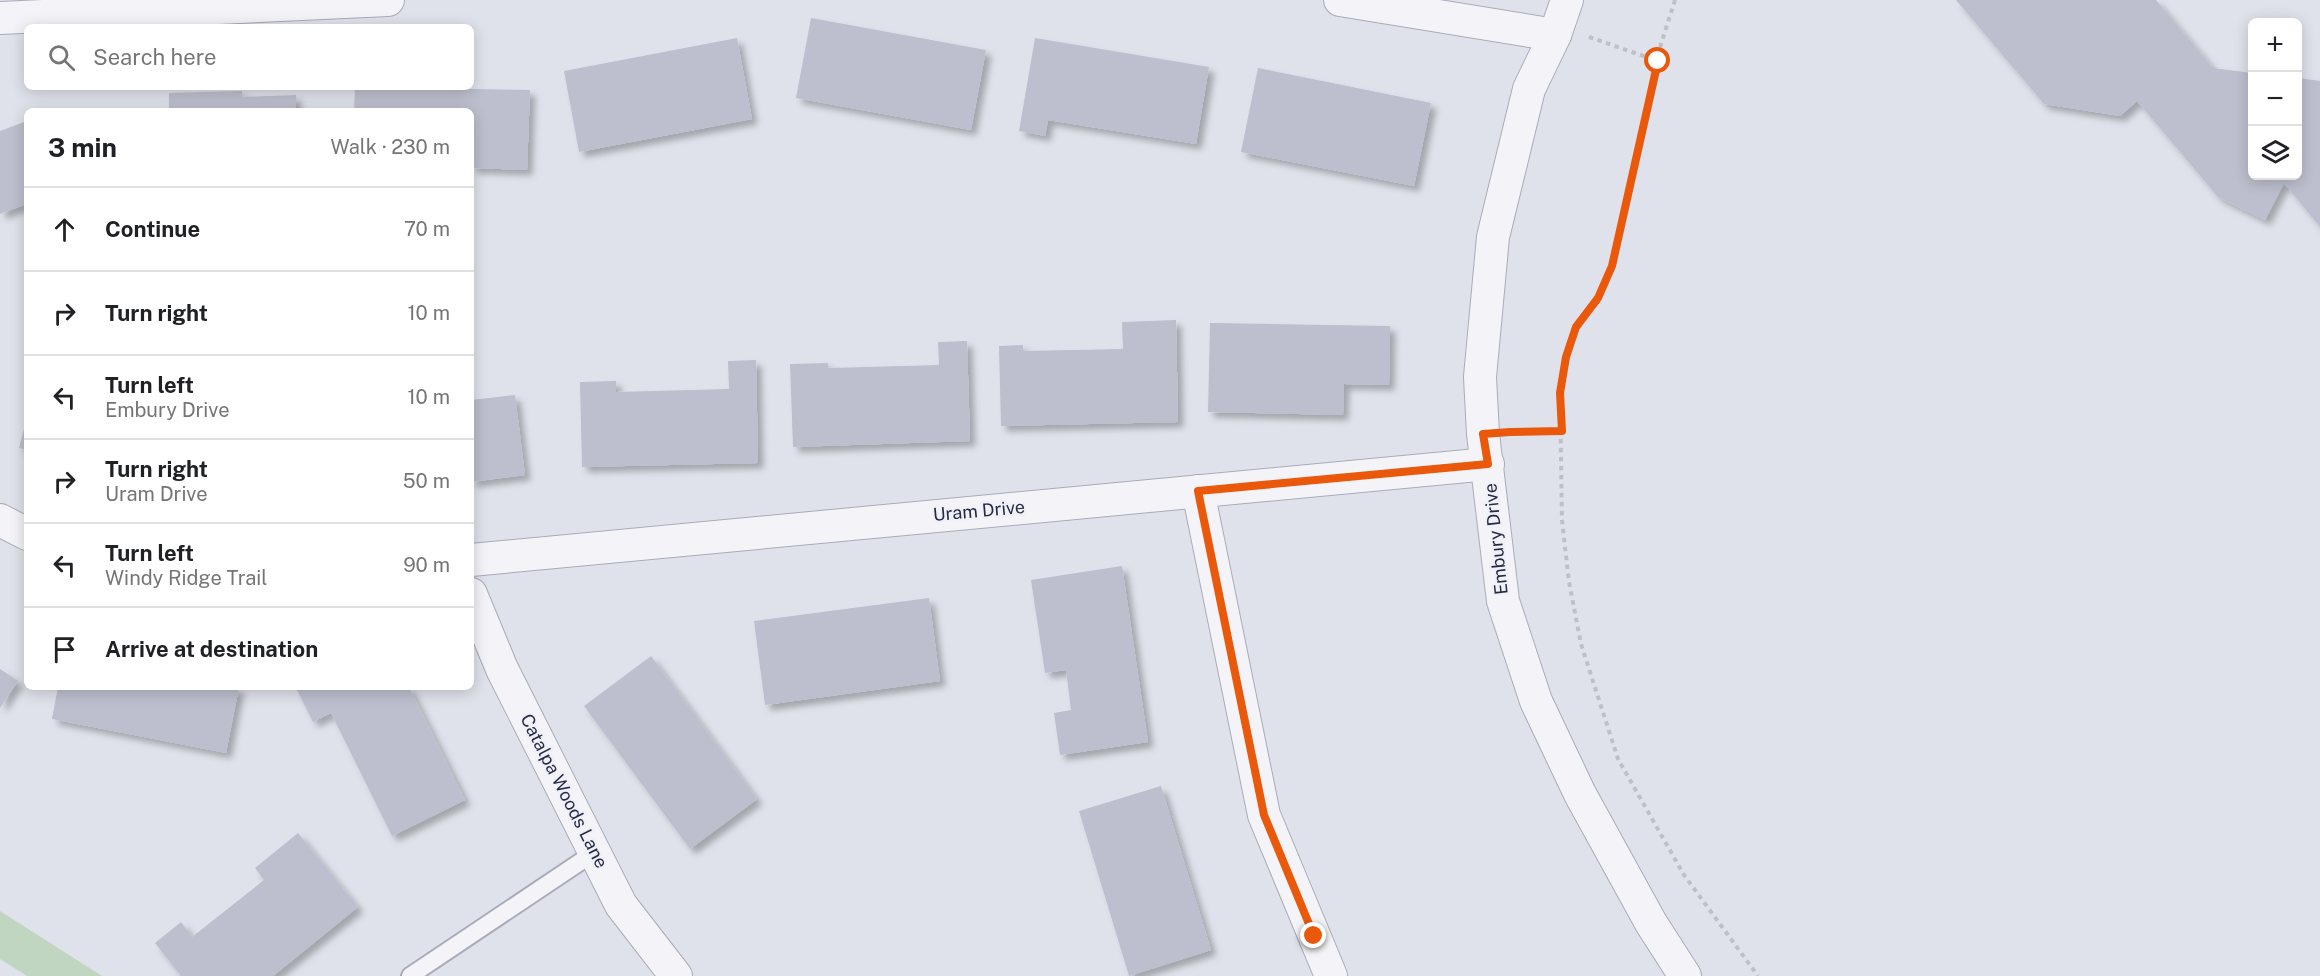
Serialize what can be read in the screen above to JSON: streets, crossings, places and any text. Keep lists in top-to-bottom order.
{
  "streets": {
    "street": ["Uram Drive", "Embury Drive", "Catalpa Woods Lane"]
  },
  "crossings": [
    ["Uram Drive", "Embury Drive"]
  ],
  "page": {
    "map_buttons": ["+", "−"],
    "search": "Search here",
    "heading": ["3 min", "Walk · 230 m"],
    "list": [
      ["Continue", "70 m"],
      ["Turn right", "10 m"],
      ["Turn left", "Embury Drive", "10 m"],
      ["Turn right", "Uram Drive", "50 m"],
      ["Turn left", "Windy Ridge Trail", "90 m"],
      "Arrive at destination"
    ]
  }
}
